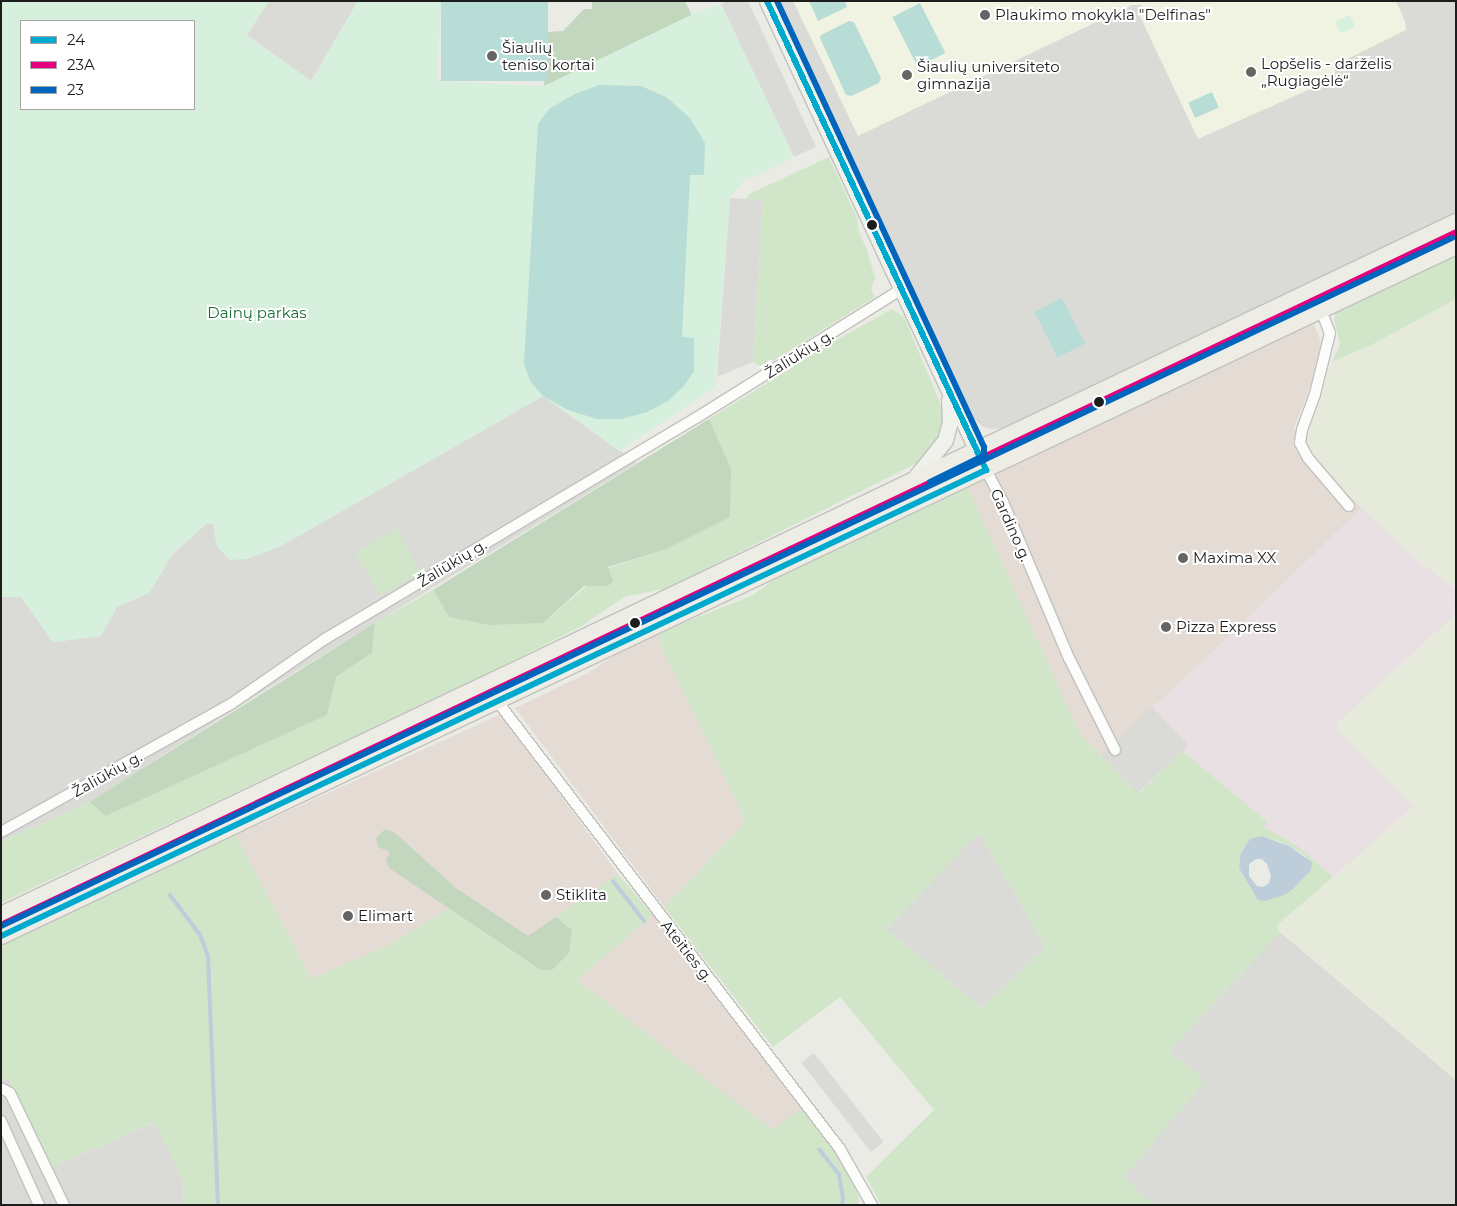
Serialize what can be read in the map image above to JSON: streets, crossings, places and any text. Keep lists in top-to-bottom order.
{
  "streets": {
    "main road": ["Gardino g."],
    "street": ["Žaliūkių g.", "Ateities g."]
  },
  "crossings": [
    ["Žaliūkių g.", "Gardino g."]
  ],
  "parks": ["Dainų parkas"],
  "places": [
    "Plaukimo mokykla \"Delfinas\"",
    "Šiaulių teniso kortai",
    "Lopšelis - darželis „Rugiagėlė“",
    "Šiaulių universiteto gimnazija",
    "Maxima XX",
    "Pizza Express",
    "Stiklita",
    "Elimart"
  ],
  "lines": ["transit line 24", "transit line 23", "transit line 23A"],
  "legend": ["24", "23A", "23"]
}
